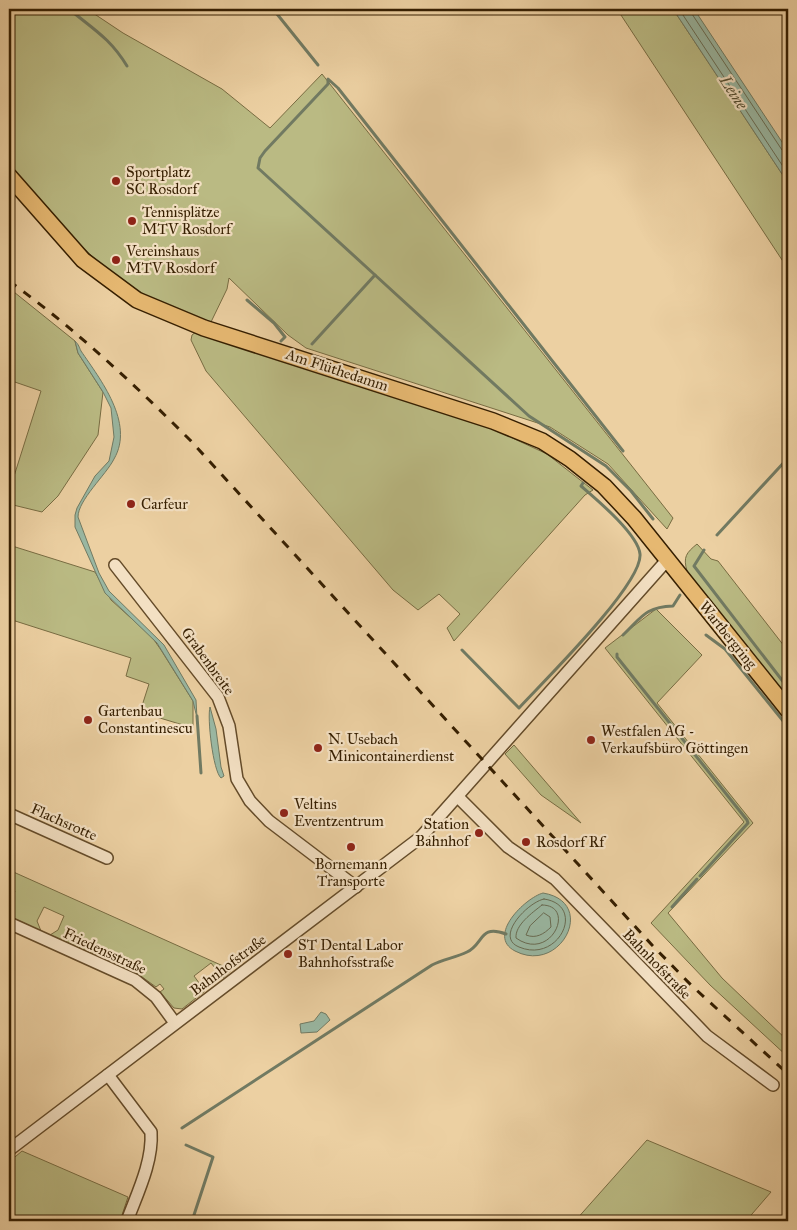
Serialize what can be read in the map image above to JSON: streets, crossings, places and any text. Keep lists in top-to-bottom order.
{
  "streets": {
    "main road": ["Am Flüthedamm", "Wartbergring"],
    "street": [
      "Grabenbreite",
      "Flachsrotte",
      "Friedensstraße",
      "Bahnhofstraße"
    ]
  },
  "crossings": [
    ["Am Flüthedamm", "Wartbergring"],
    ["Am Flüthedamm", "Bahnhofstraße"],
    ["Wartbergring", "Bahnhofstraße"],
    ["Grabenbreite", "Bahnhofstraße"],
    ["Friedensstraße", "Bahnhofstraße"]
  ],
  "water": ["Leine"],
  "places": [
    "Sportplatz SC Rosdorf",
    "Tennisplätze MTV Rosdorf",
    "Vereinshaus MTV Rosdorf",
    "Carfeur",
    "Gartenbau Constantinescu",
    "Westfalen AG - Verkaufsbüro Göttingen",
    "N. Usebach Minicontainerdienst",
    "Veltins Eventzentrum",
    "Station Bahnhof",
    "Rosdorf Rf",
    "Bornemann Transporte",
    "ST Dental Labor Bahnhofsstraße"
  ]
}
